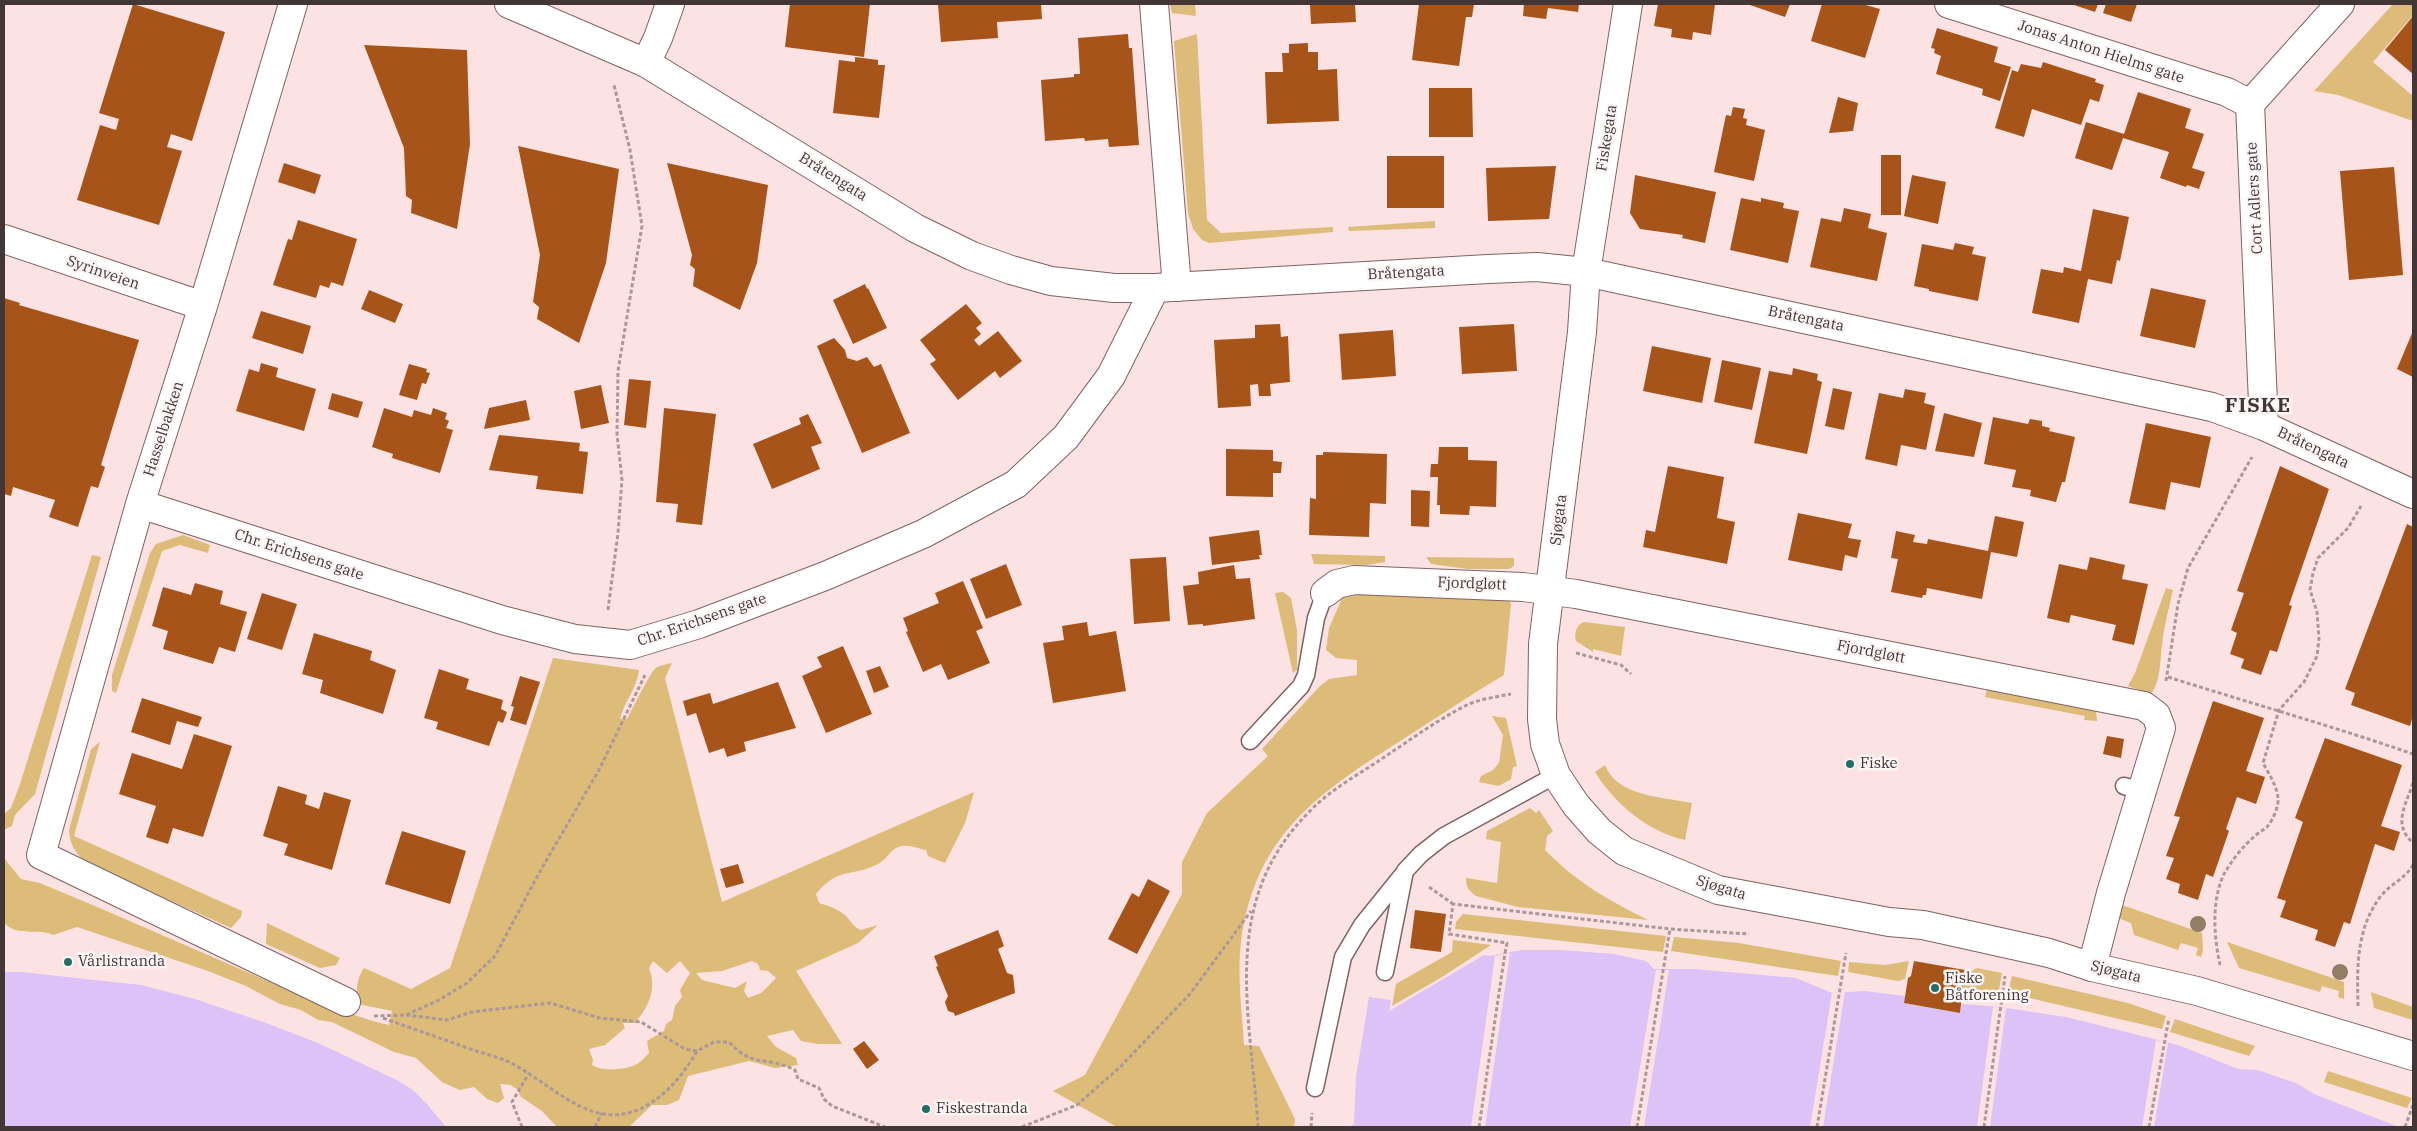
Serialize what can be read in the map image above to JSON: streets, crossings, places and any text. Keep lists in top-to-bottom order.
{
  "streets": {
    "street": [
      "Jonas Anton Hielms gate",
      "Fiskegata",
      "Bråtengata",
      "Cort Adlers gate",
      "Syrinveien",
      "Hasselbakken",
      "Sjøgata",
      "Chr. Erichsens gate",
      "Fjordgløtt"
    ]
  },
  "crossings": [
    ["Jonas Anton Hielms gate", "Cort Adlers gate"],
    ["Fiskegata", "Bråtengata"],
    ["Fiskegata", "Sjøgata"],
    ["Bråtengata", "Cort Adlers gate"],
    ["Bråtengata", "Sjøgata"],
    ["Bråtengata", "Chr. Erichsens gate"],
    ["Syrinveien", "Hasselbakken"],
    ["Hasselbakken", "Chr. Erichsens gate"],
    ["Sjøgata", "Fjordgløtt"]
  ],
  "districts": ["FISKE"],
  "places": [
    "Fiske",
    "Vårlistranda",
    "Fiske Båtforening",
    "Fiskestranda"
  ]
}
